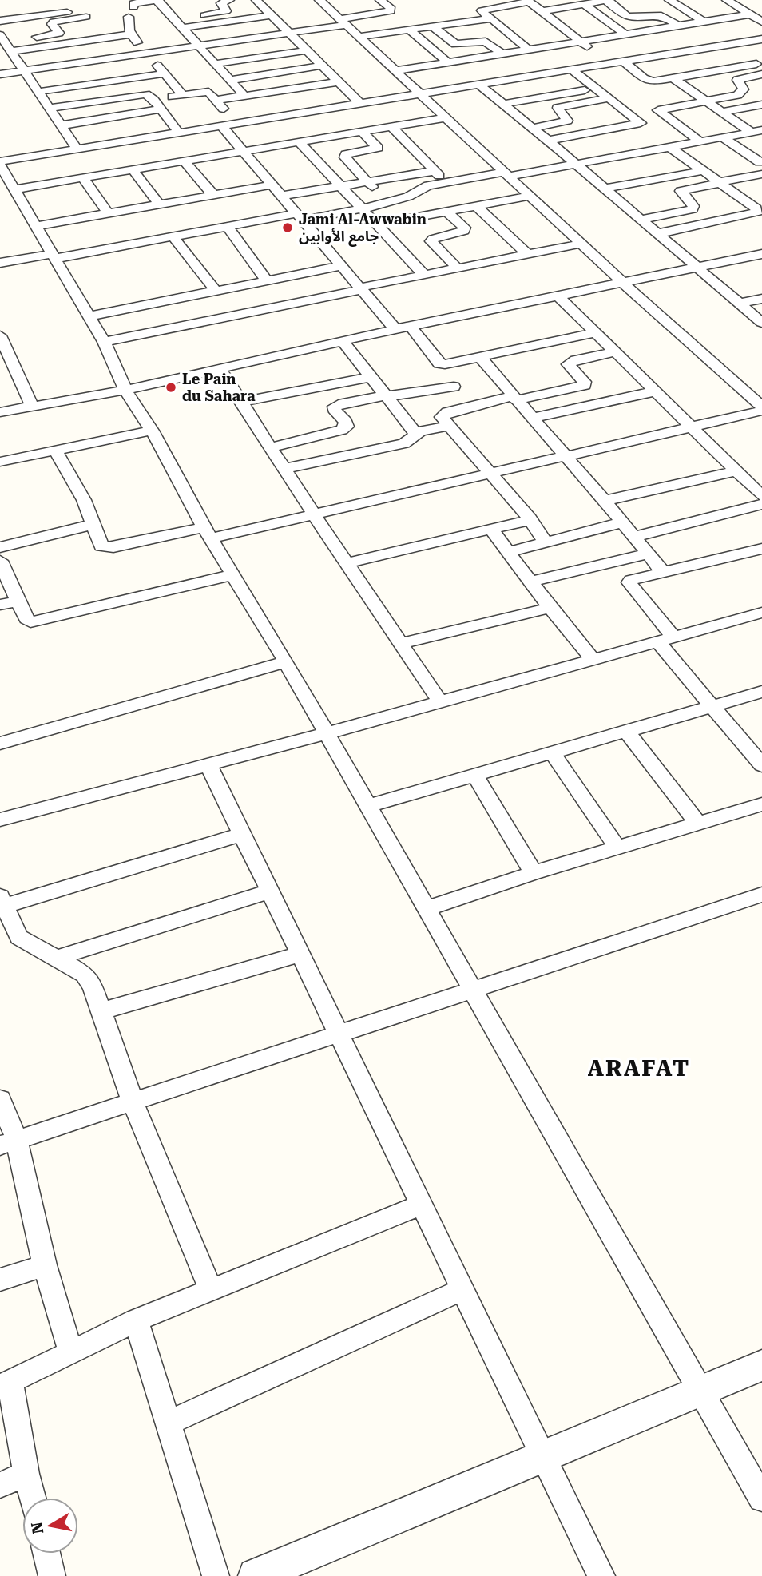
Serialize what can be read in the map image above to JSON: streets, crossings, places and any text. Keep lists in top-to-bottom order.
{
  "districts": ["ARAFAT"],
  "places": ["Jami Al-Awwabin جامع الأوابين", "Le Pain du Sahara"],
  "north": "left"
}
